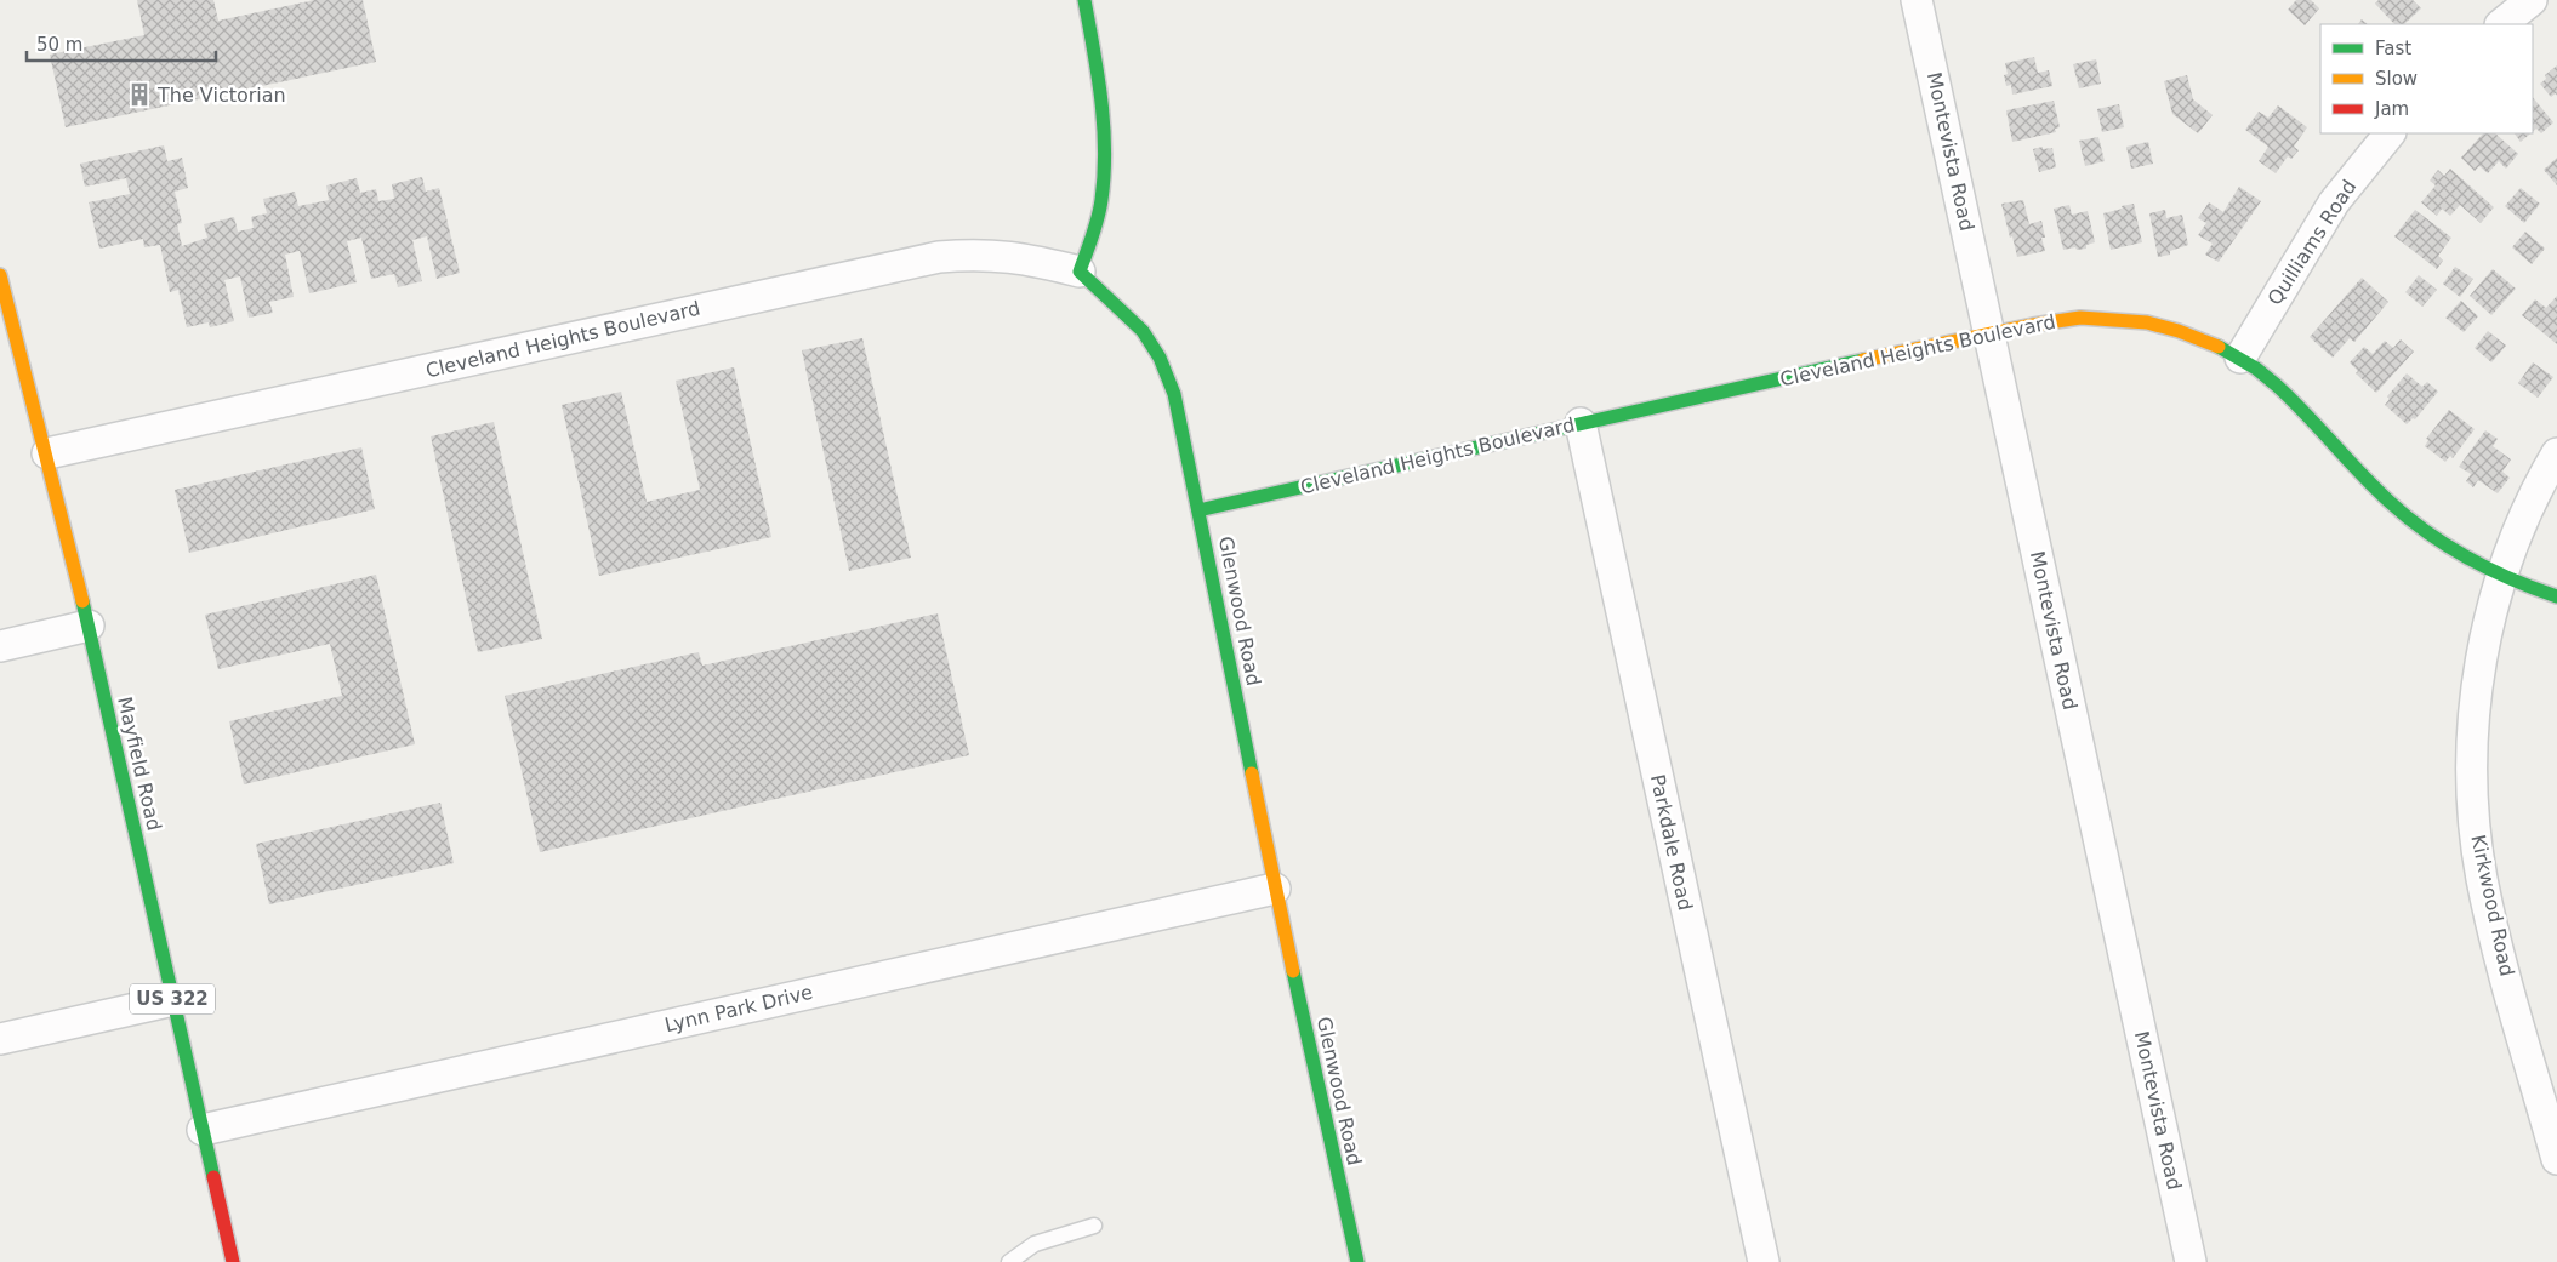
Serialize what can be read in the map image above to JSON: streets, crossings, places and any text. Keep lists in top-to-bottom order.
{
  "streets": {
    "street": [
      "Montevista Road",
      "Quilliams Road",
      "Cleveland Heights Boulevard",
      "Glenwood Road",
      "Mayfield Road",
      "Parkdale Road",
      "Kirkwood Road",
      "US 322",
      "Lynn Park Drive"
    ]
  },
  "crossings": [
    ["Montevista Road", "Cleveland Heights Boulevard"],
    ["Quilliams Road", "Cleveland Heights Boulevard"],
    ["Cleveland Heights Boulevard", "Glenwood Road"],
    ["Cleveland Heights Boulevard", "Mayfield Road"],
    ["Cleveland Heights Boulevard", "Parkdale Road"],
    ["Cleveland Heights Boulevard", "Kirkwood Road"],
    ["Glenwood Road", "Lynn Park Drive"],
    ["Mayfield Road", "Lynn Park Drive"]
  ],
  "places": {
    "building": ["The Victorian"]
  },
  "legend": ["Fast", "Slow", "Jam"],
  "scale_bar": "50 m"
}
